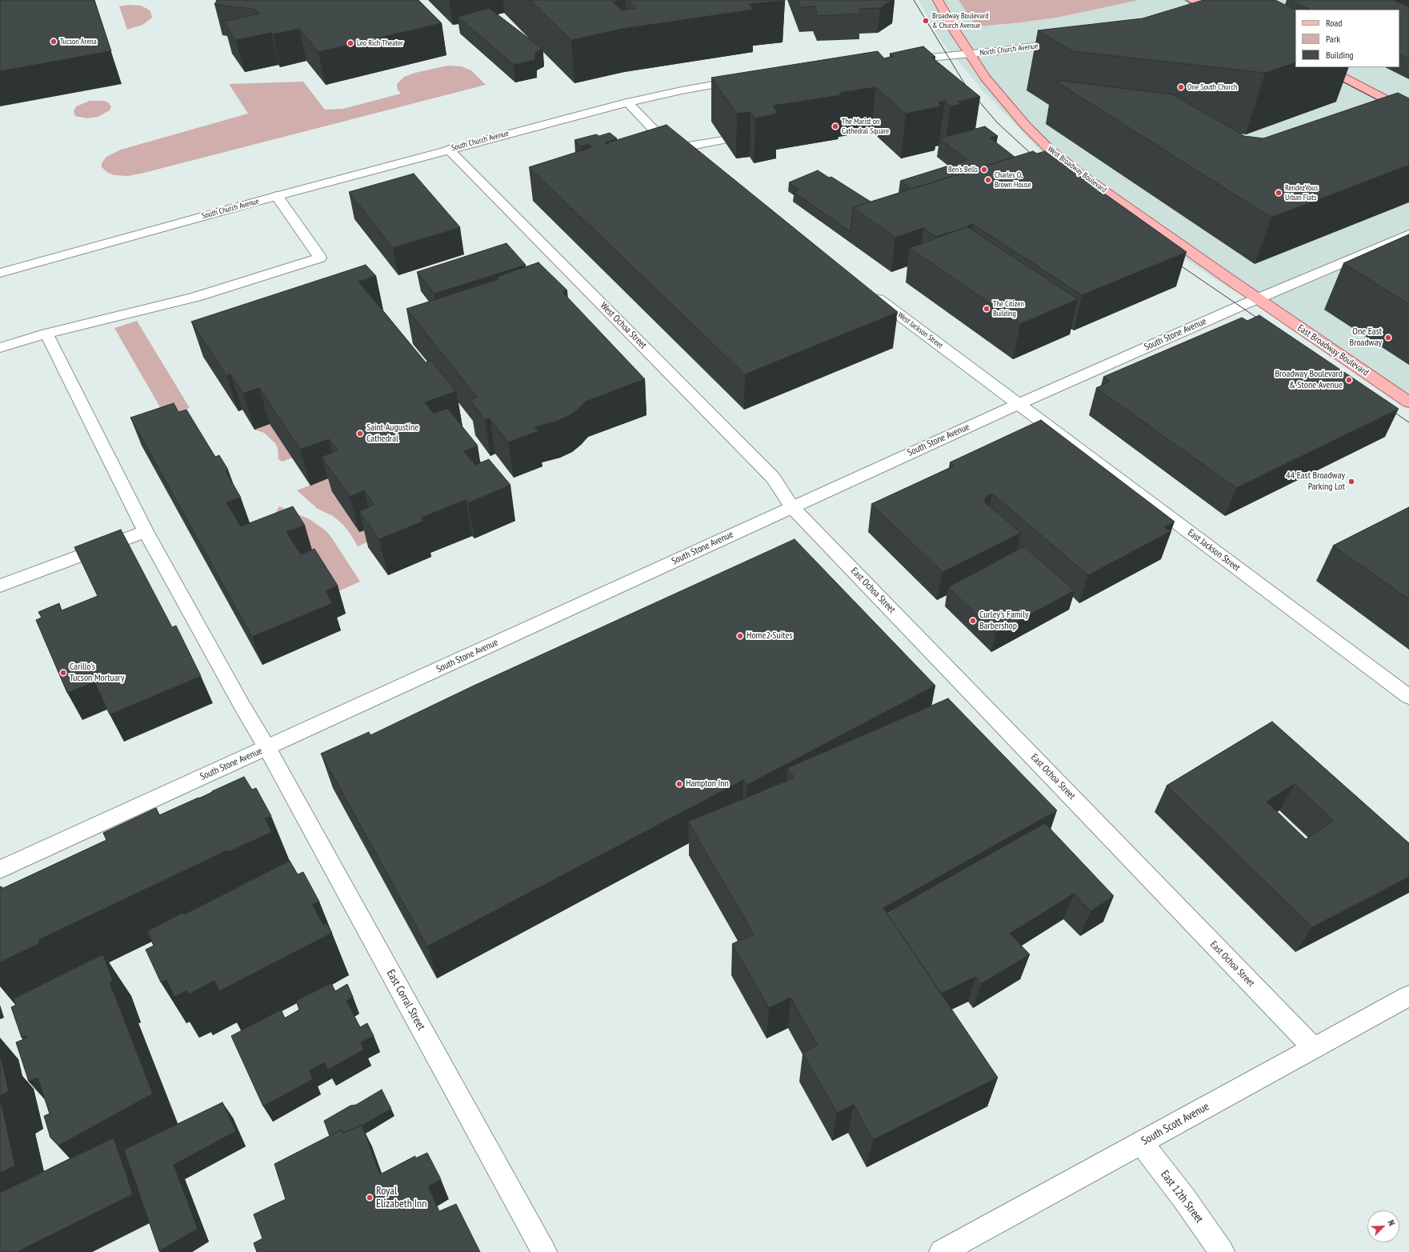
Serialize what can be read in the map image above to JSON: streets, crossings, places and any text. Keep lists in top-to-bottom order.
{
  "streets": {
    "main road": ["West Broadway Boulevard", "East Broadway Boulevard"],
    "street": [
      "North Church Avenue",
      "South Church Avenue",
      "West Ochoa Street",
      "West Jackson Street",
      "South Stone Avenue",
      "East Jackson Street",
      "East Ochoa Street",
      "East Corral Street",
      "South Scott Avenue",
      "East 12th Street"
    ]
  },
  "crossings": [
    ["North Church Avenue", "West Broadway Boulevard"],
    ["South Church Avenue", "West Ochoa Street"],
    ["West Broadway Boulevard", "South Stone Avenue"],
    ["West Broadway Boulevard", "East Broadway Boulevard"],
    ["West Ochoa Street", "South Stone Avenue"],
    ["West Ochoa Street", "East Ochoa Street"],
    ["West Jackson Street", "South Stone Avenue"],
    ["West Jackson Street", "East Jackson Street"],
    ["South Stone Avenue", "East Broadway Boulevard"],
    ["South Stone Avenue", "East Jackson Street"],
    ["South Stone Avenue", "East Ochoa Street"],
    ["South Stone Avenue", "East Corral Street"],
    ["East Ochoa Street", "South Scott Avenue"],
    ["South Scott Avenue", "East 12th Street"]
  ],
  "places": [
    "Broadway Boulevard & Church Avenue",
    "Tucson Arena",
    "Leo Rich Theater",
    "One South Church",
    "The Marist on Cathedral Square",
    "Ben's Bells",
    "Charles O. Brown House",
    "RendezVous Urban Flats",
    "The Citizen Building",
    "One East Broadway",
    "Broadway Boulevard & Stone Avenue",
    "Saint Augustine Cathedral",
    "44 East Broadway Parking Lot",
    "Curley's Family Barbershop",
    "Home2 Suites",
    "Carillo's Tucson Mortuary",
    "Hampton Inn",
    "Royal Elizabeth Inn"
  ],
  "legend": ["Road", "Park", "Building"],
  "north": "top right"
}
